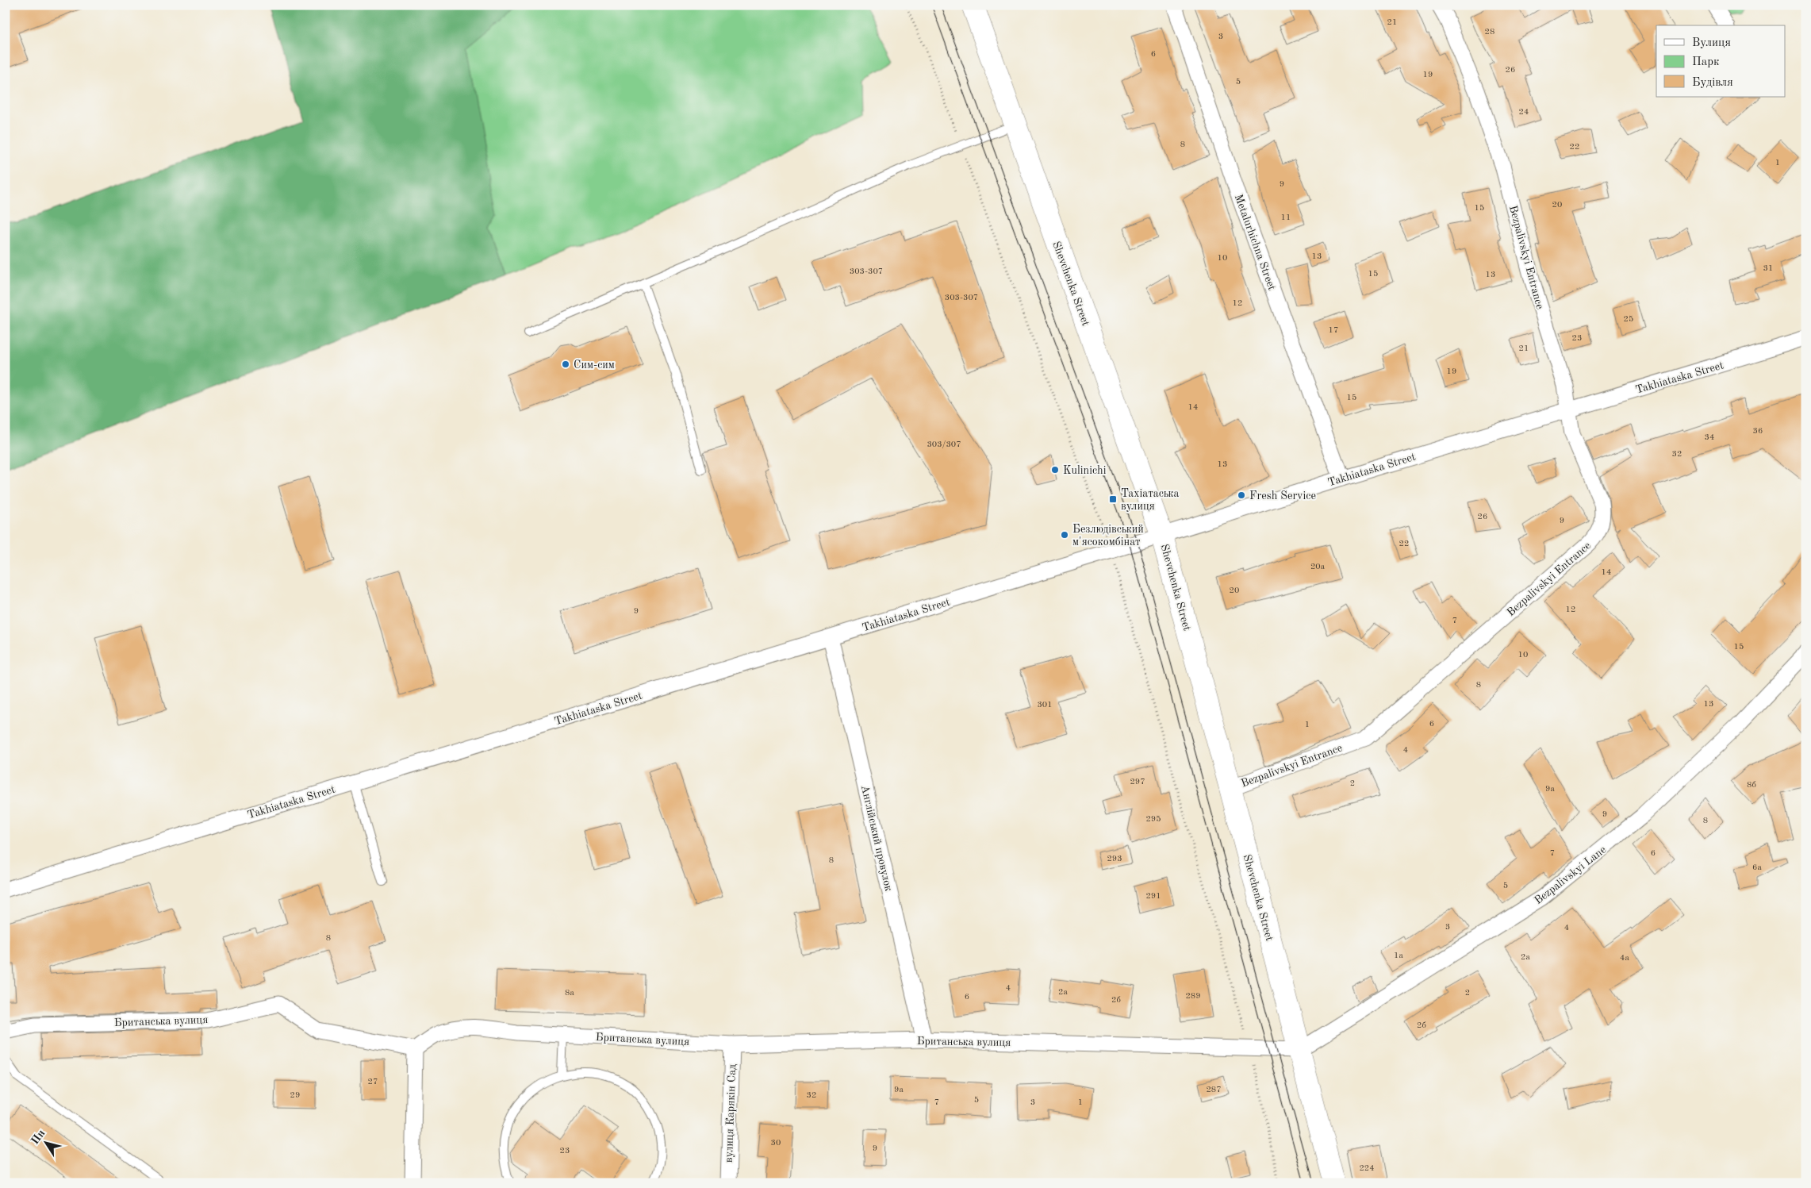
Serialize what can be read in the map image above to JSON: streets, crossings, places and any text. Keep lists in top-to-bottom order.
{
  "streets": {
    "main road": ["Shevchenka Street"],
    "street": [
      "Metalurhichna Street",
      "Bezpalivskyi Entrance",
      "Takhiataska Street",
      "Англійський провулок",
      "Bezpalivskyi Lane",
      "Британська вулиця",
      "вулиця Карякін Сад"
    ]
  },
  "crossings": [
    ["Metalurhichna Street", "Takhiataska Street"],
    ["Bezpalivskyi Entrance", "Shevchenka Street"],
    ["Bezpalivskyi Entrance", "Takhiataska Street"],
    ["Shevchenka Street", "Takhiataska Street"],
    ["Shevchenka Street", "Bezpalivskyi Lane"],
    ["Shevchenka Street", "Британська вулиця"],
    ["Takhiataska Street", "Англійський провулок"],
    ["Англійський провулок", "Британська вулиця"],
    ["Bezpalivskyi Lane", "Британська вулиця"],
    ["Британська вулиця", "вулиця Карякін Сад"]
  ],
  "places": {
    "other": [
      "Сим-сим",
      "Kulinichi",
      "Fresh Service",
      "Безлюдівський м'ясокомбінат"
    ],
    "transit": ["Тахіатаська вулиця"]
  },
  "house_numbers": [
    "21",
    "28",
    "3",
    "6",
    "26",
    "19",
    "5",
    "24",
    "8",
    "22",
    "1",
    "9",
    "20",
    "15",
    "11",
    "13",
    "10",
    "31",
    "303-307",
    "15",
    "13",
    "303-307",
    "12",
    "25",
    "17",
    "23",
    "21",
    "19",
    "15",
    "14",
    "36",
    "34",
    "303/307",
    "32",
    "13",
    "26",
    "9",
    "22",
    "20а",
    "14",
    "20",
    "12",
    "9",
    "7",
    "15",
    "10",
    "8",
    "13",
    "301",
    "6",
    "1",
    "4",
    "297",
    "2",
    "8б",
    "9а",
    "9",
    "295",
    "8",
    "7",
    "6",
    "293",
    "8",
    "6а",
    "5",
    "291",
    "3",
    "4",
    "8",
    "1а",
    "2а",
    "4а",
    "4",
    "2а",
    "8а",
    "2",
    "289",
    "6",
    "2б",
    "2б",
    "27",
    "9а",
    "287",
    "29",
    "32",
    "5",
    "7",
    "3",
    "1",
    "30",
    "9",
    "23",
    "224"
  ],
  "legend": ["Вулиця", "Парк", "Будівля"],
  "north": "top left"
}
